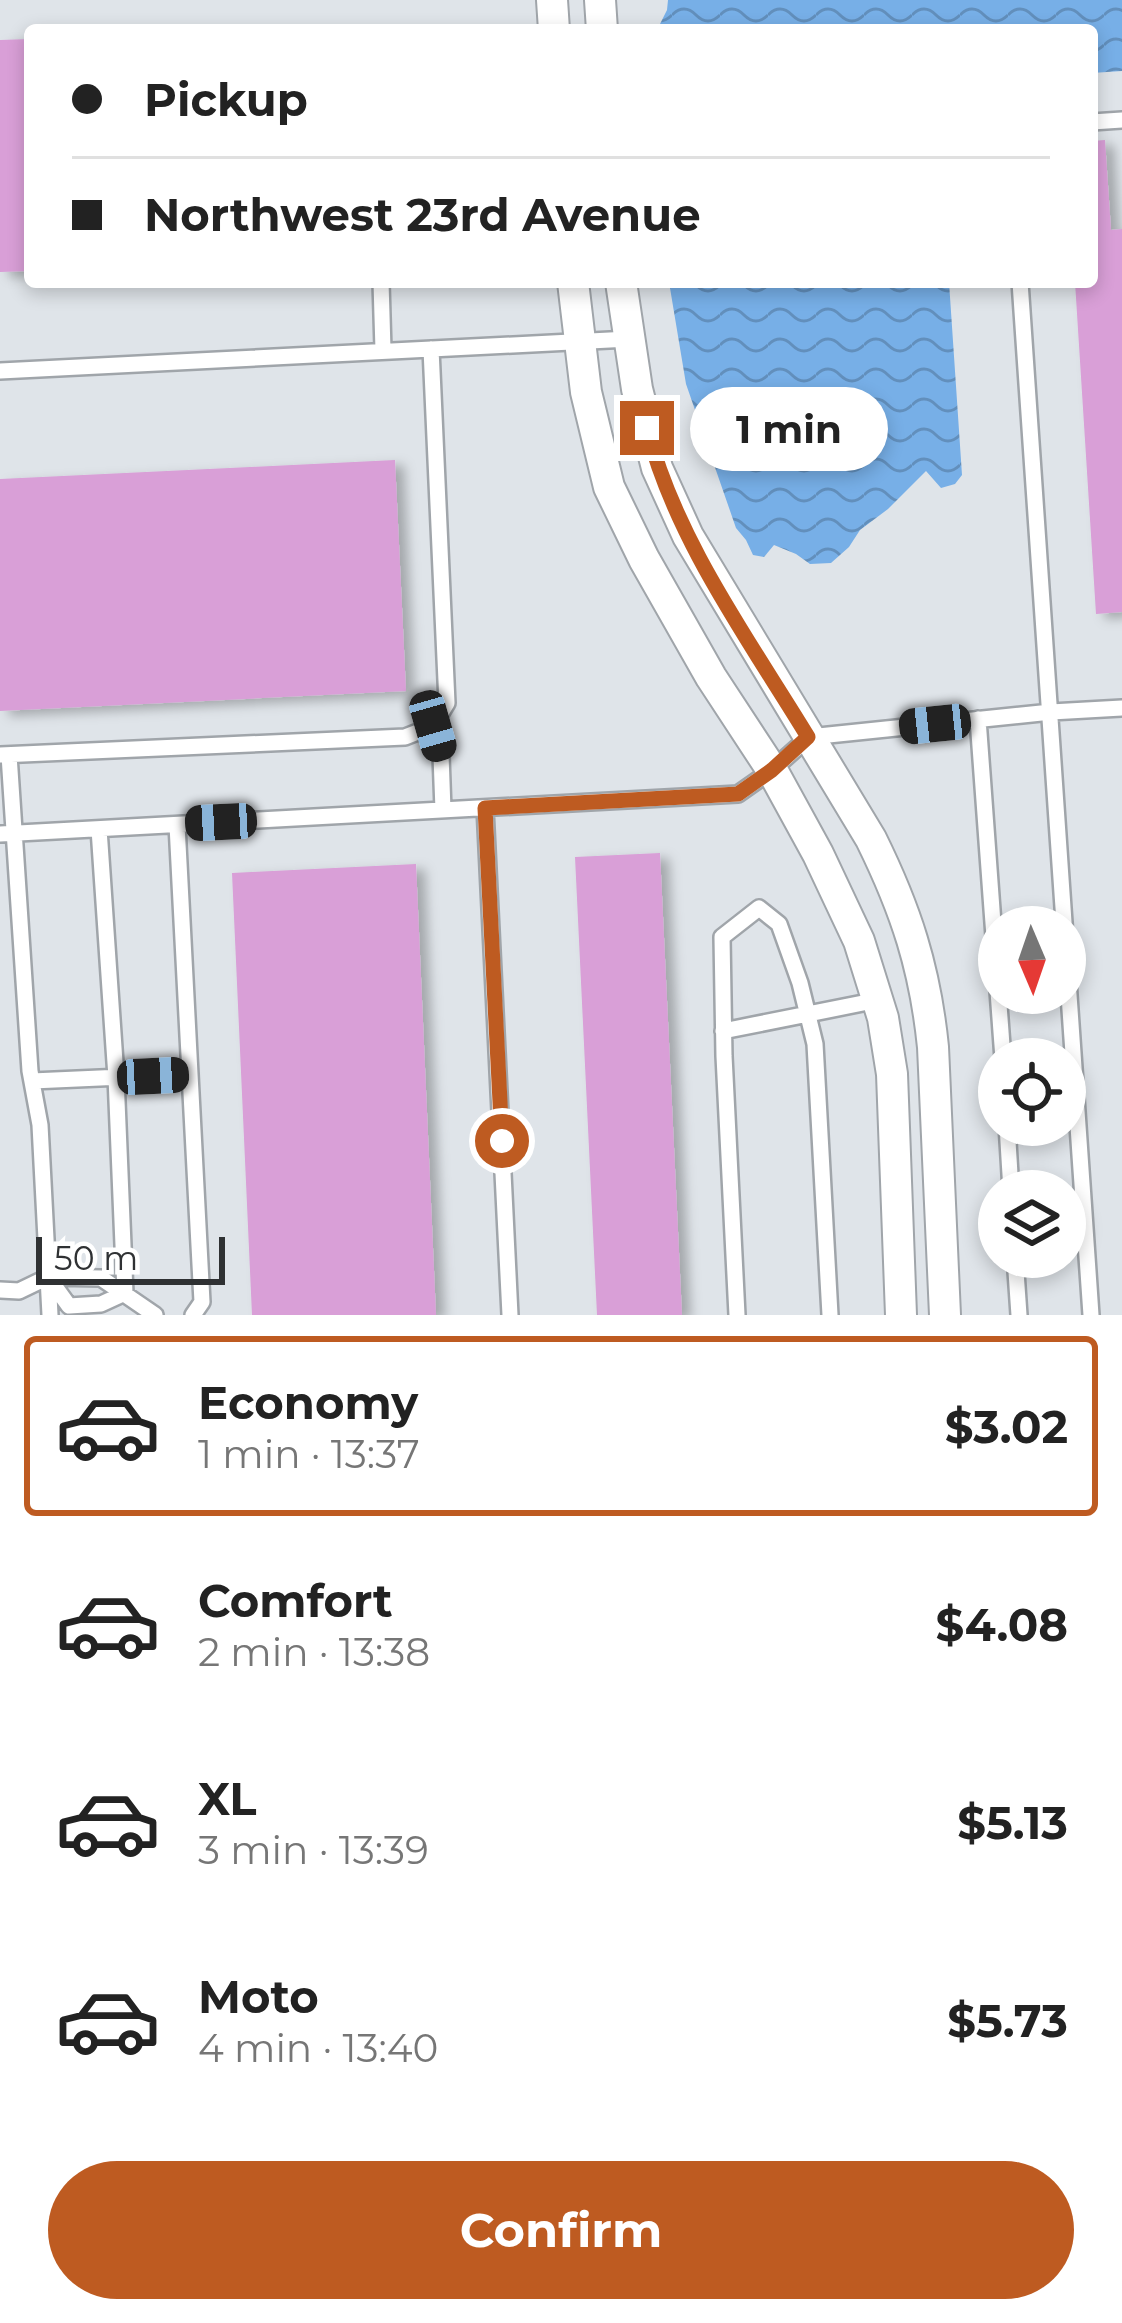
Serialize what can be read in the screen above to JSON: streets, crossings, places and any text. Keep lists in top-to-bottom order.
{
  "scale_bar": "50 m",
  "north": "bottom",
  "page": {
    "banner": ["Pickup", "Northwest 23rd Avenue"],
    "bubble": "1 min",
    "scale": "50 m",
    "list": [
      {
        "name": "Economy",
        "note": "1 min · 13:37",
        "value": "$3.02"
      },
      {
        "name": "Comfort",
        "note": "2 min · 13:38",
        "value": "$4.08"
      },
      {
        "name": "XL",
        "note": "3 min · 13:39",
        "value": "$5.13"
      },
      {
        "name": "Moto",
        "note": "4 min · 13:40",
        "value": "$5.73"
      }
    ],
    "buttons": "Confirm"
  }
}
